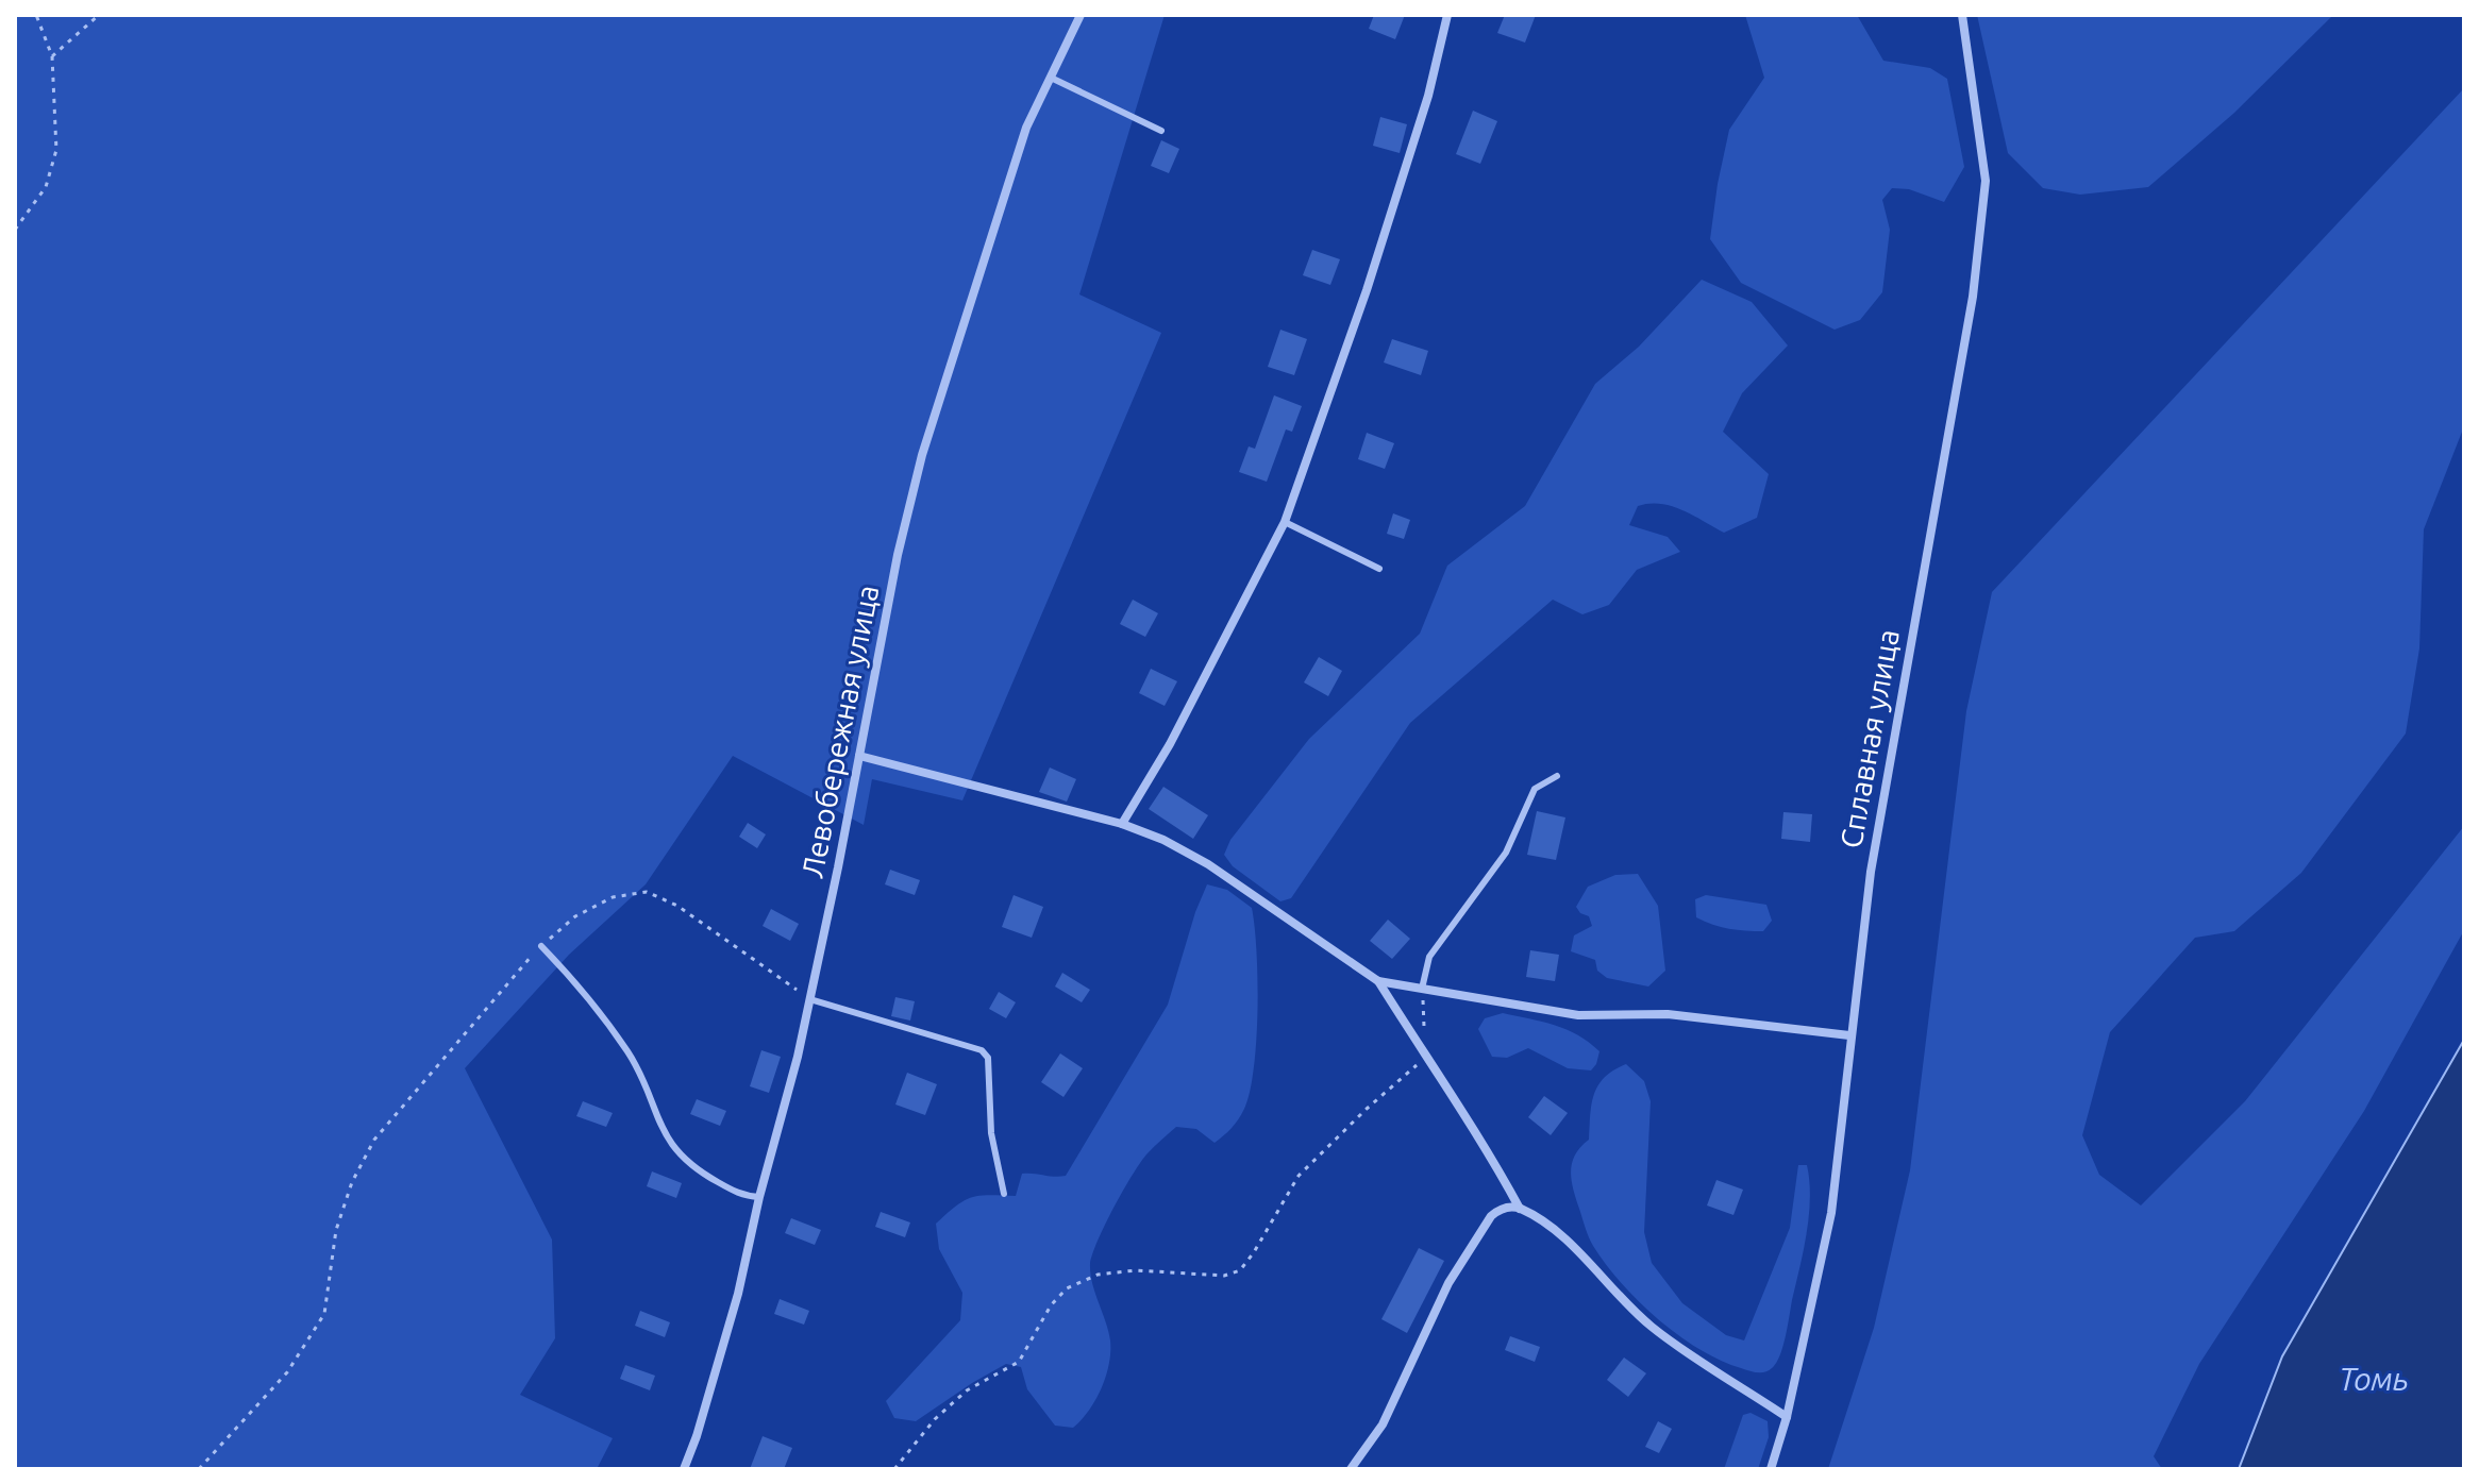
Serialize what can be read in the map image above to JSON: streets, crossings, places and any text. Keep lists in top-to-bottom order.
{
  "streets": {
    "street": ["Левобережная улица", "Сплавная улица"]
  },
  "water": ["Томь"]
}
